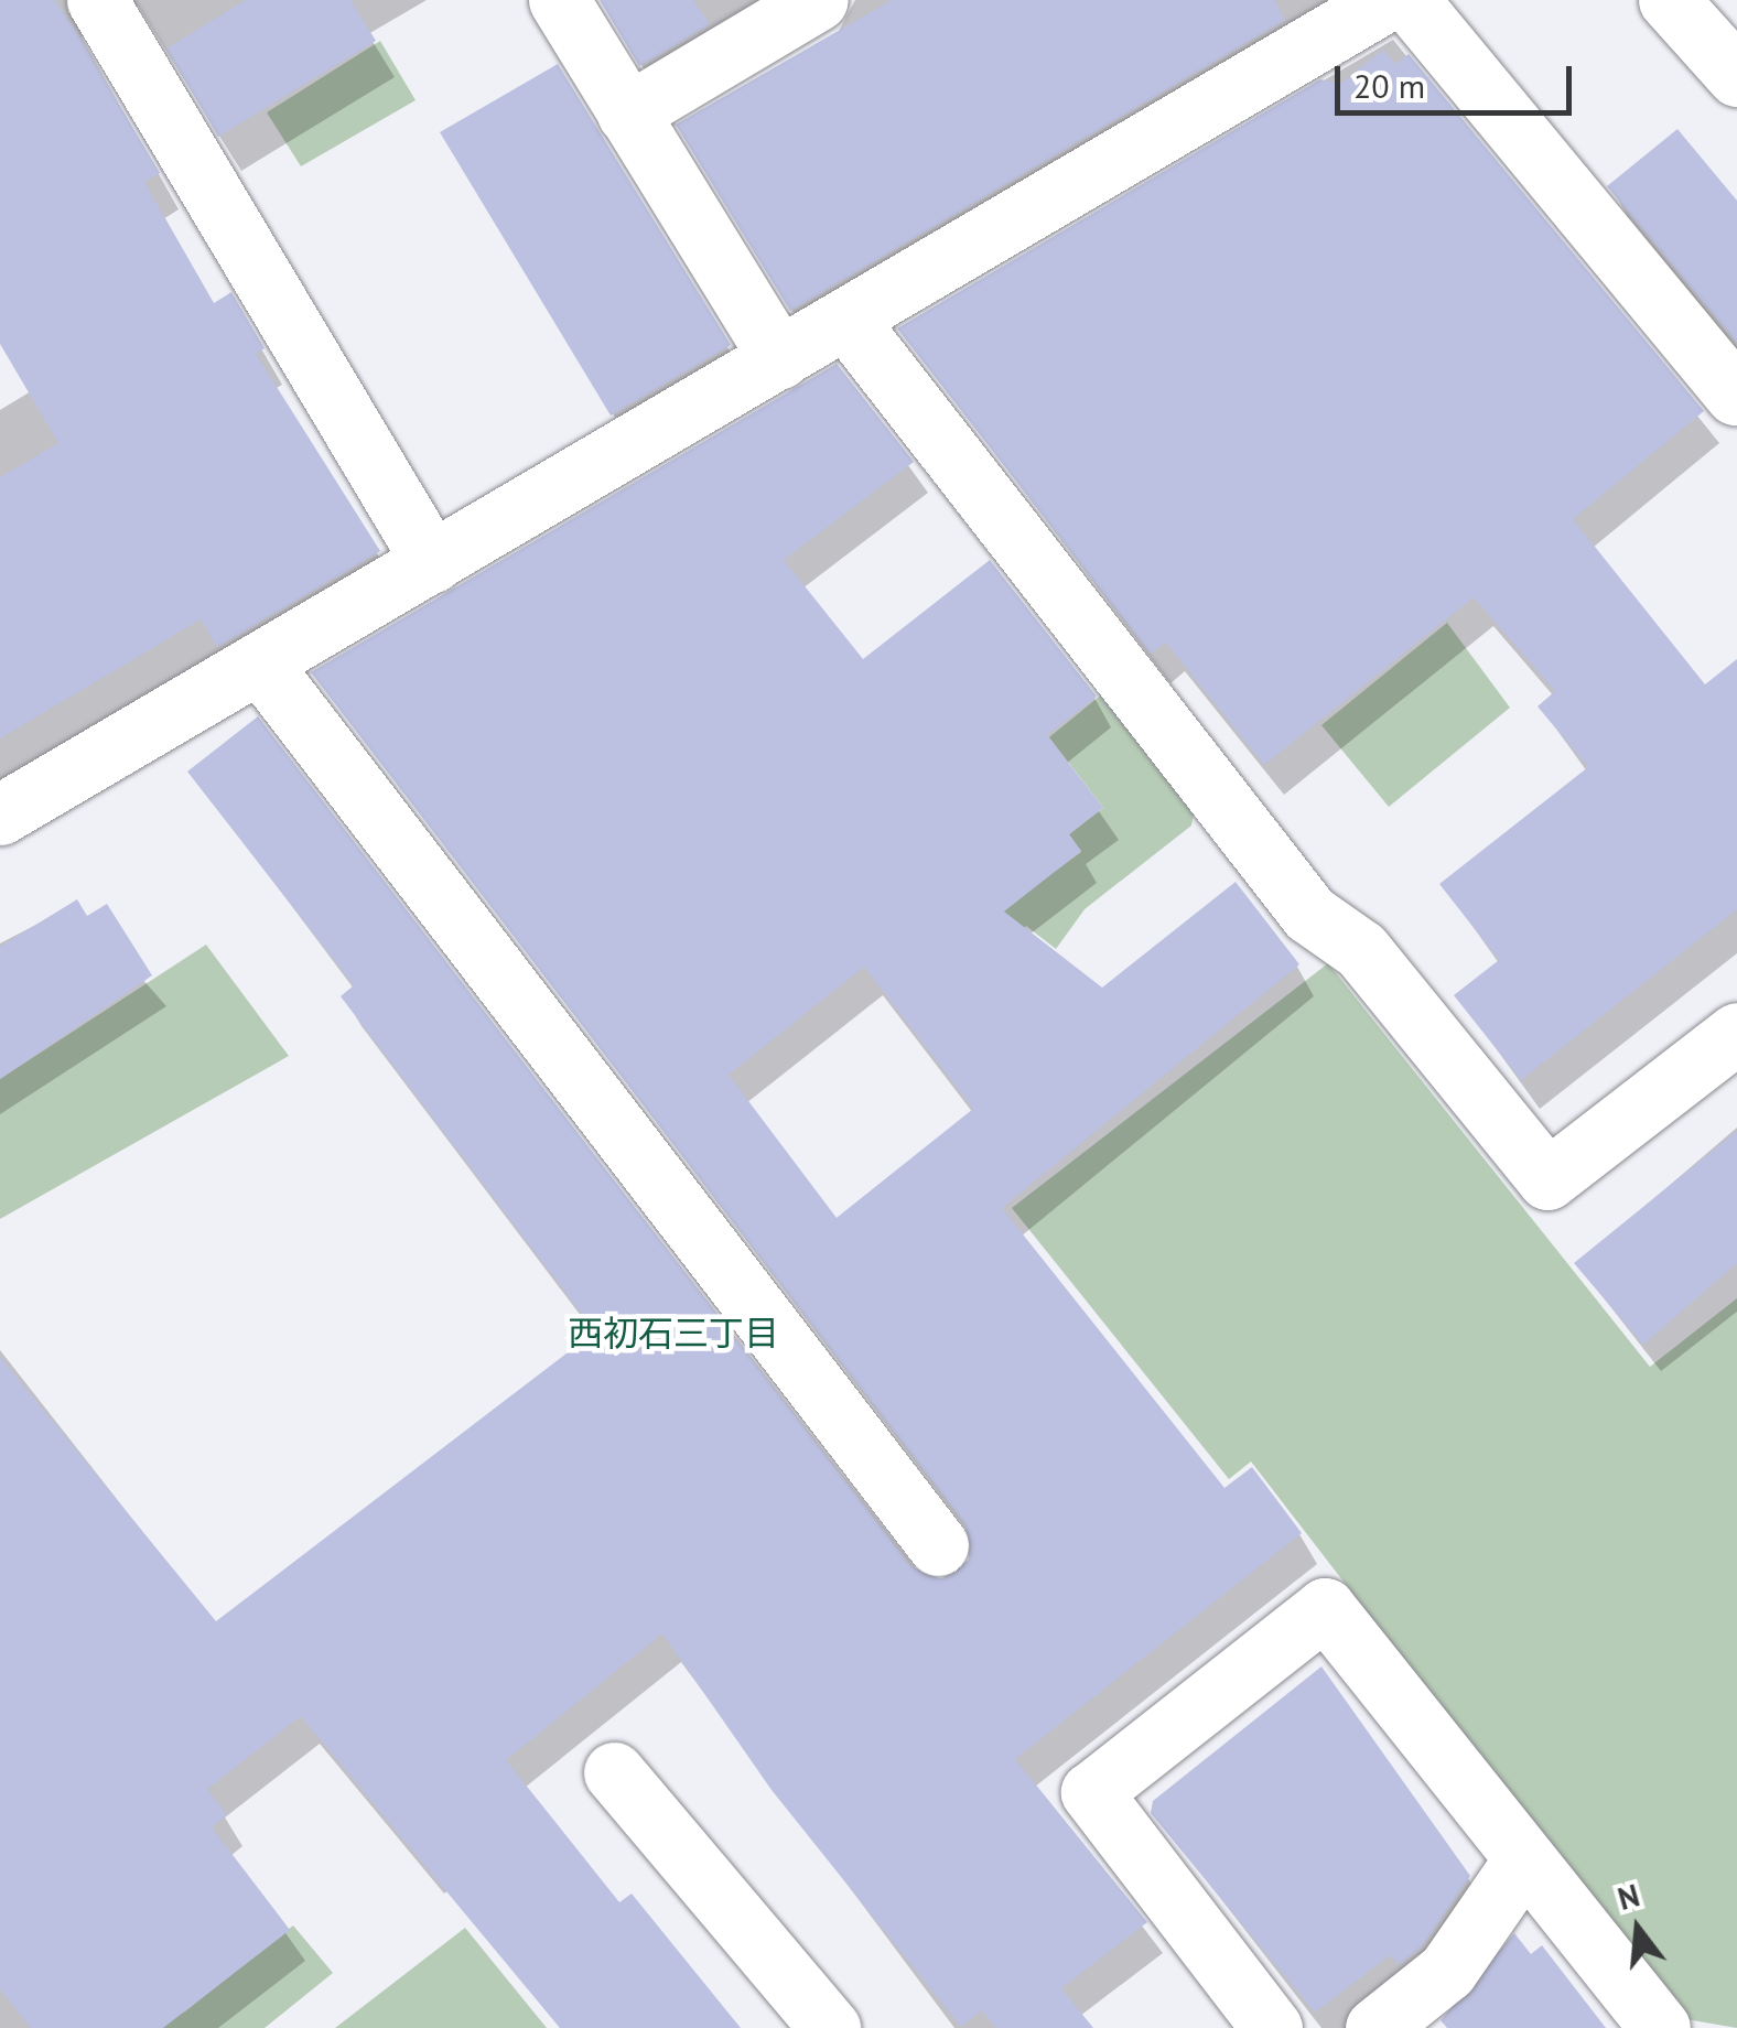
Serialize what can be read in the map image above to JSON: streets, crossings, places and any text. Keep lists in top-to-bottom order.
{
  "districts": ["西初石三丁目"],
  "scale_bar": "20 m",
  "north": "top"
}
